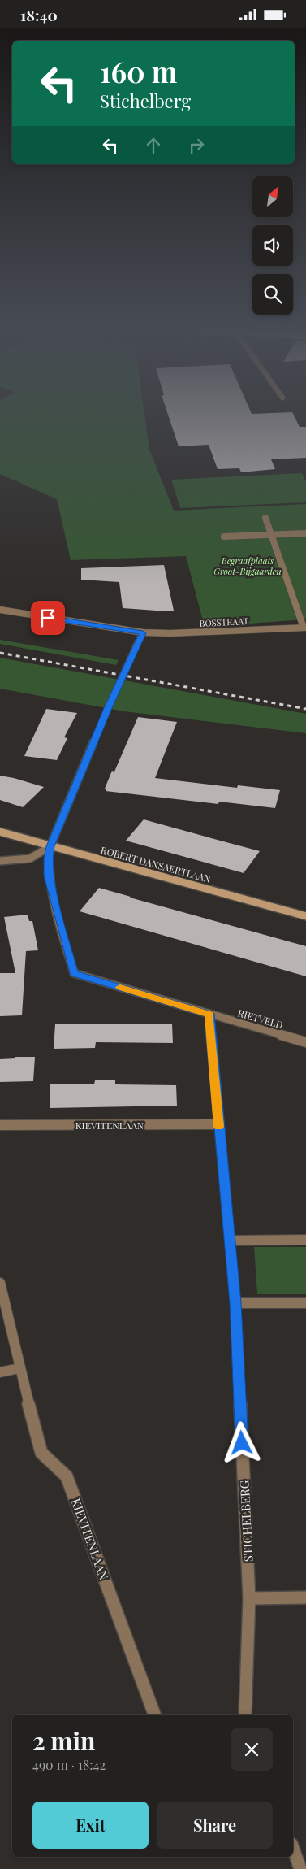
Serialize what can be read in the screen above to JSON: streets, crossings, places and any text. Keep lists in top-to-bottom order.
{
  "streets": {
    "street": [
      "BOSSTRAAT",
      "ROBERT DANSAERTLAAN",
      "RIETVELD",
      "KIEVITENLAAN",
      "STICHELBERG"
    ]
  },
  "crossings": [
    ["RIETVELD", "STICHELBERG"],
    ["KIEVITENLAAN", "STICHELBERG"]
  ],
  "parks": ["Begraafplaats Groot-Bijgaarden"],
  "north": "top right",
  "page": {
    "status": "18:40",
    "turn": ["160 m", "Stichelberg"],
    "heading": ["2 min", "490 m · 18:42"],
    "buttons": ["Exit", "Share"]
  }
}
